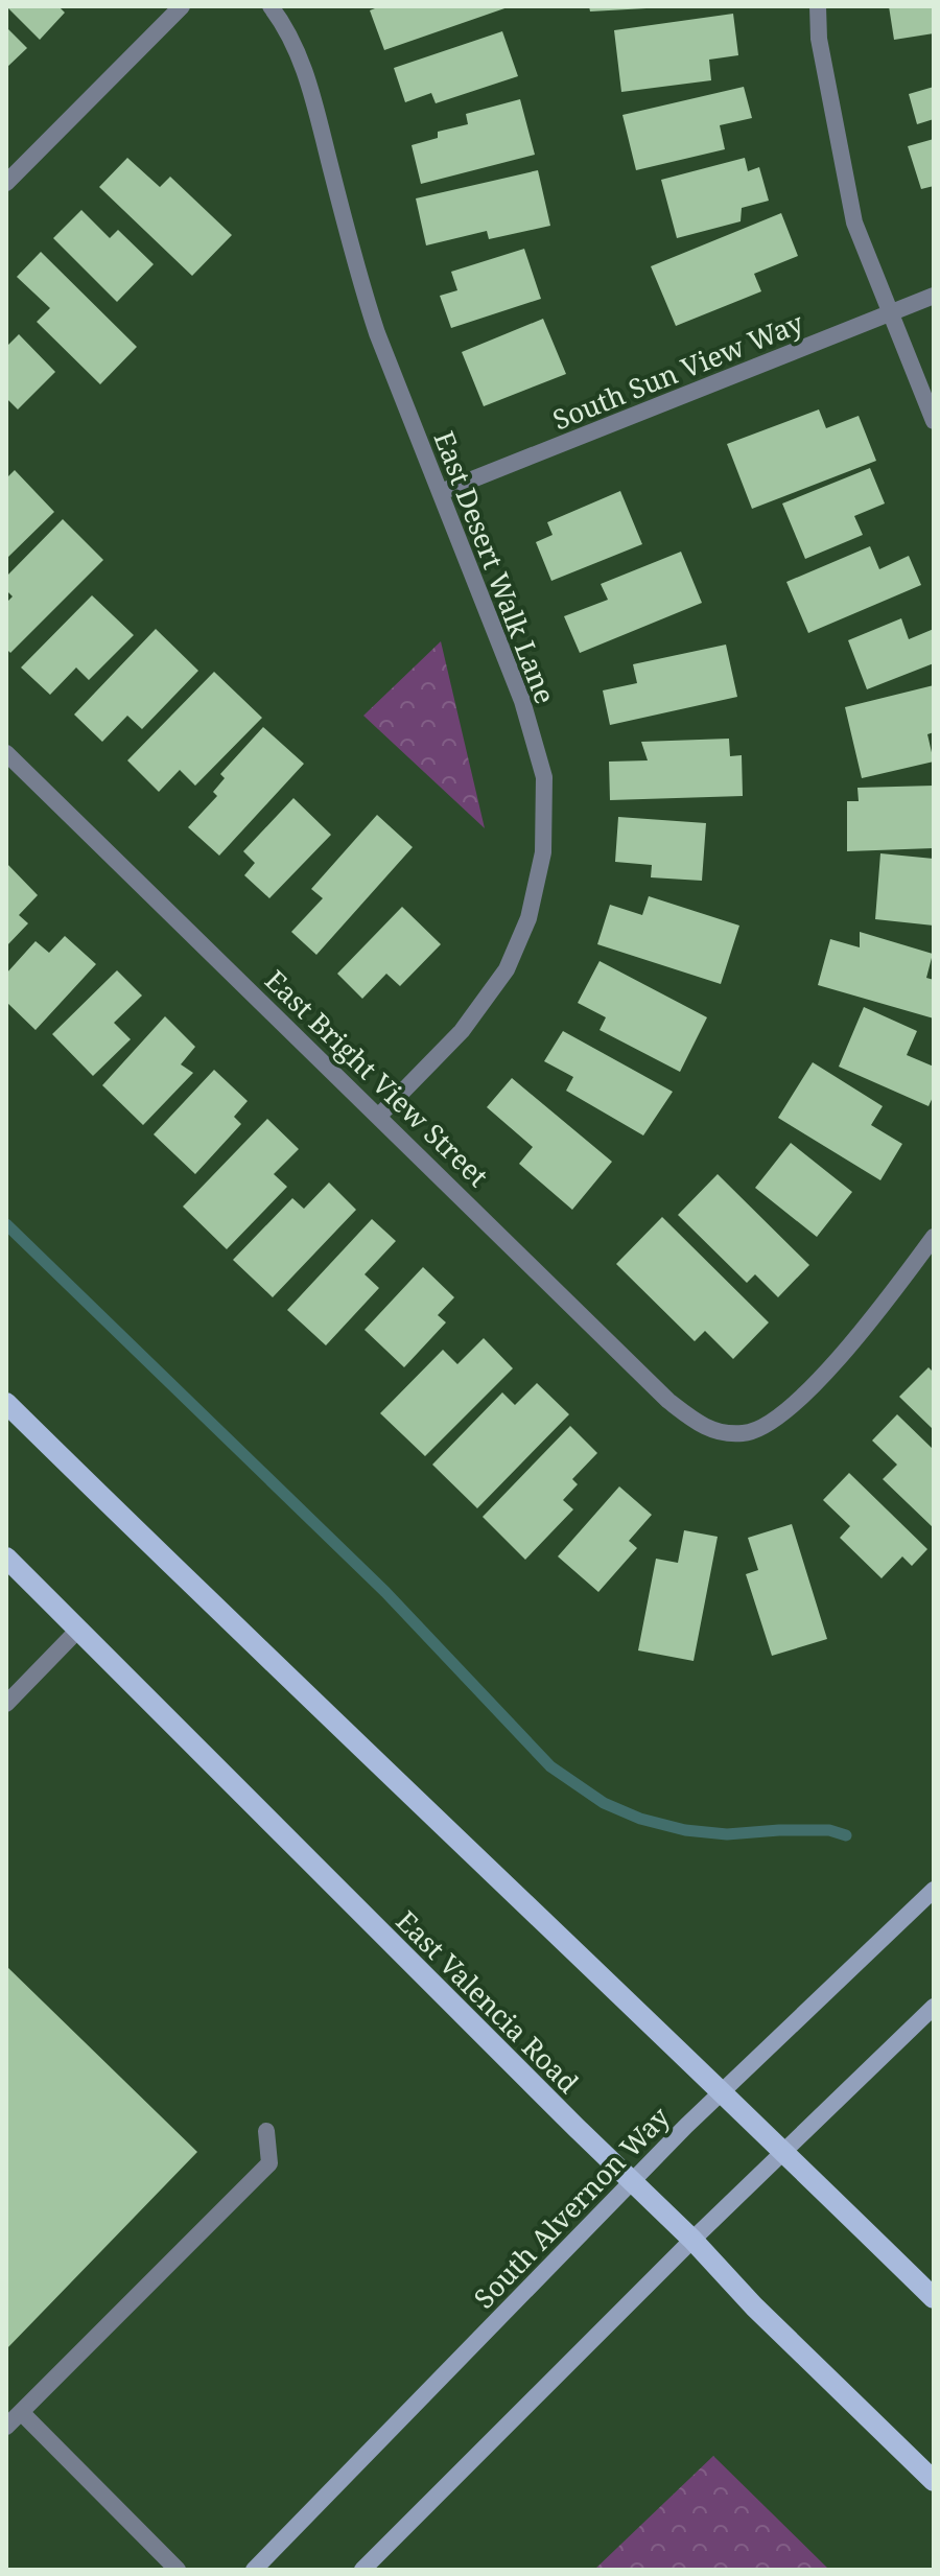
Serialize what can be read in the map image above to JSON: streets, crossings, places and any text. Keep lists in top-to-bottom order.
{
  "streets": {
    "main road": ["East Valencia Road", "South Alvernon Way"],
    "street": ["South Sun View Way", "East Desert Walk Lane", "East Bright View Street"]
  },
  "crossings": [
    ["South Sun View Way", "East Desert Walk Lane"],
    ["East Desert Walk Lane", "East Bright View Street"],
    ["East Valencia Road", "South Alvernon Way"]
  ]
}
